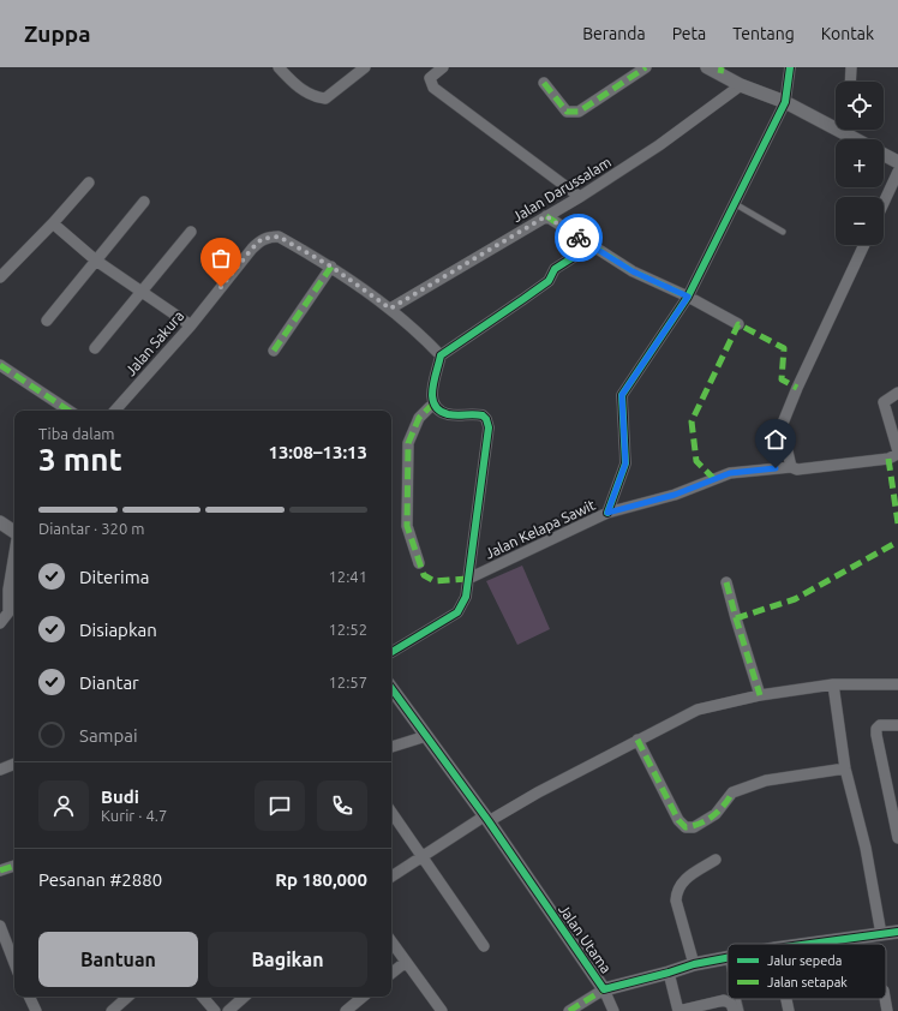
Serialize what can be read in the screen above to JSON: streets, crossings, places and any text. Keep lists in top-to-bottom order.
{
  "streets": {
    "street": [
      "Jalan Darussalam",
      "Jalan Sakura",
      "Jalan Kelapa Sawit",
      "Jalan Utama"
    ]
  },
  "crossings": [
    ["Jalan Darussalam", "Jalan Sakura"]
  ],
  "legend": ["Jalur sepeda", "Jalan setapak"],
  "page": {
    "header": "Zuppa",
    "nav": [
      "Beranda",
      "Peta",
      "Tentang",
      "Kontak"
    ],
    "map_buttons": ["+", "−"],
    "heading": ["3 mnt", "Tiba dalam", "13:08–13:13"],
    "panel": [
      "Budi",
      "Kurir · 4.7",
      "Pesanan #2880",
      "Rp 180,000"
    ],
    "bar": "Diantar · 320 m",
    "list": [
      ["Diterima", "12:41"],
      ["Disiapkan", "12:52"],
      ["Diantar", "12:57"],
      "Sampai"
    ],
    "buttons": ["Bantuan", "Bagikan"]
  }
}
